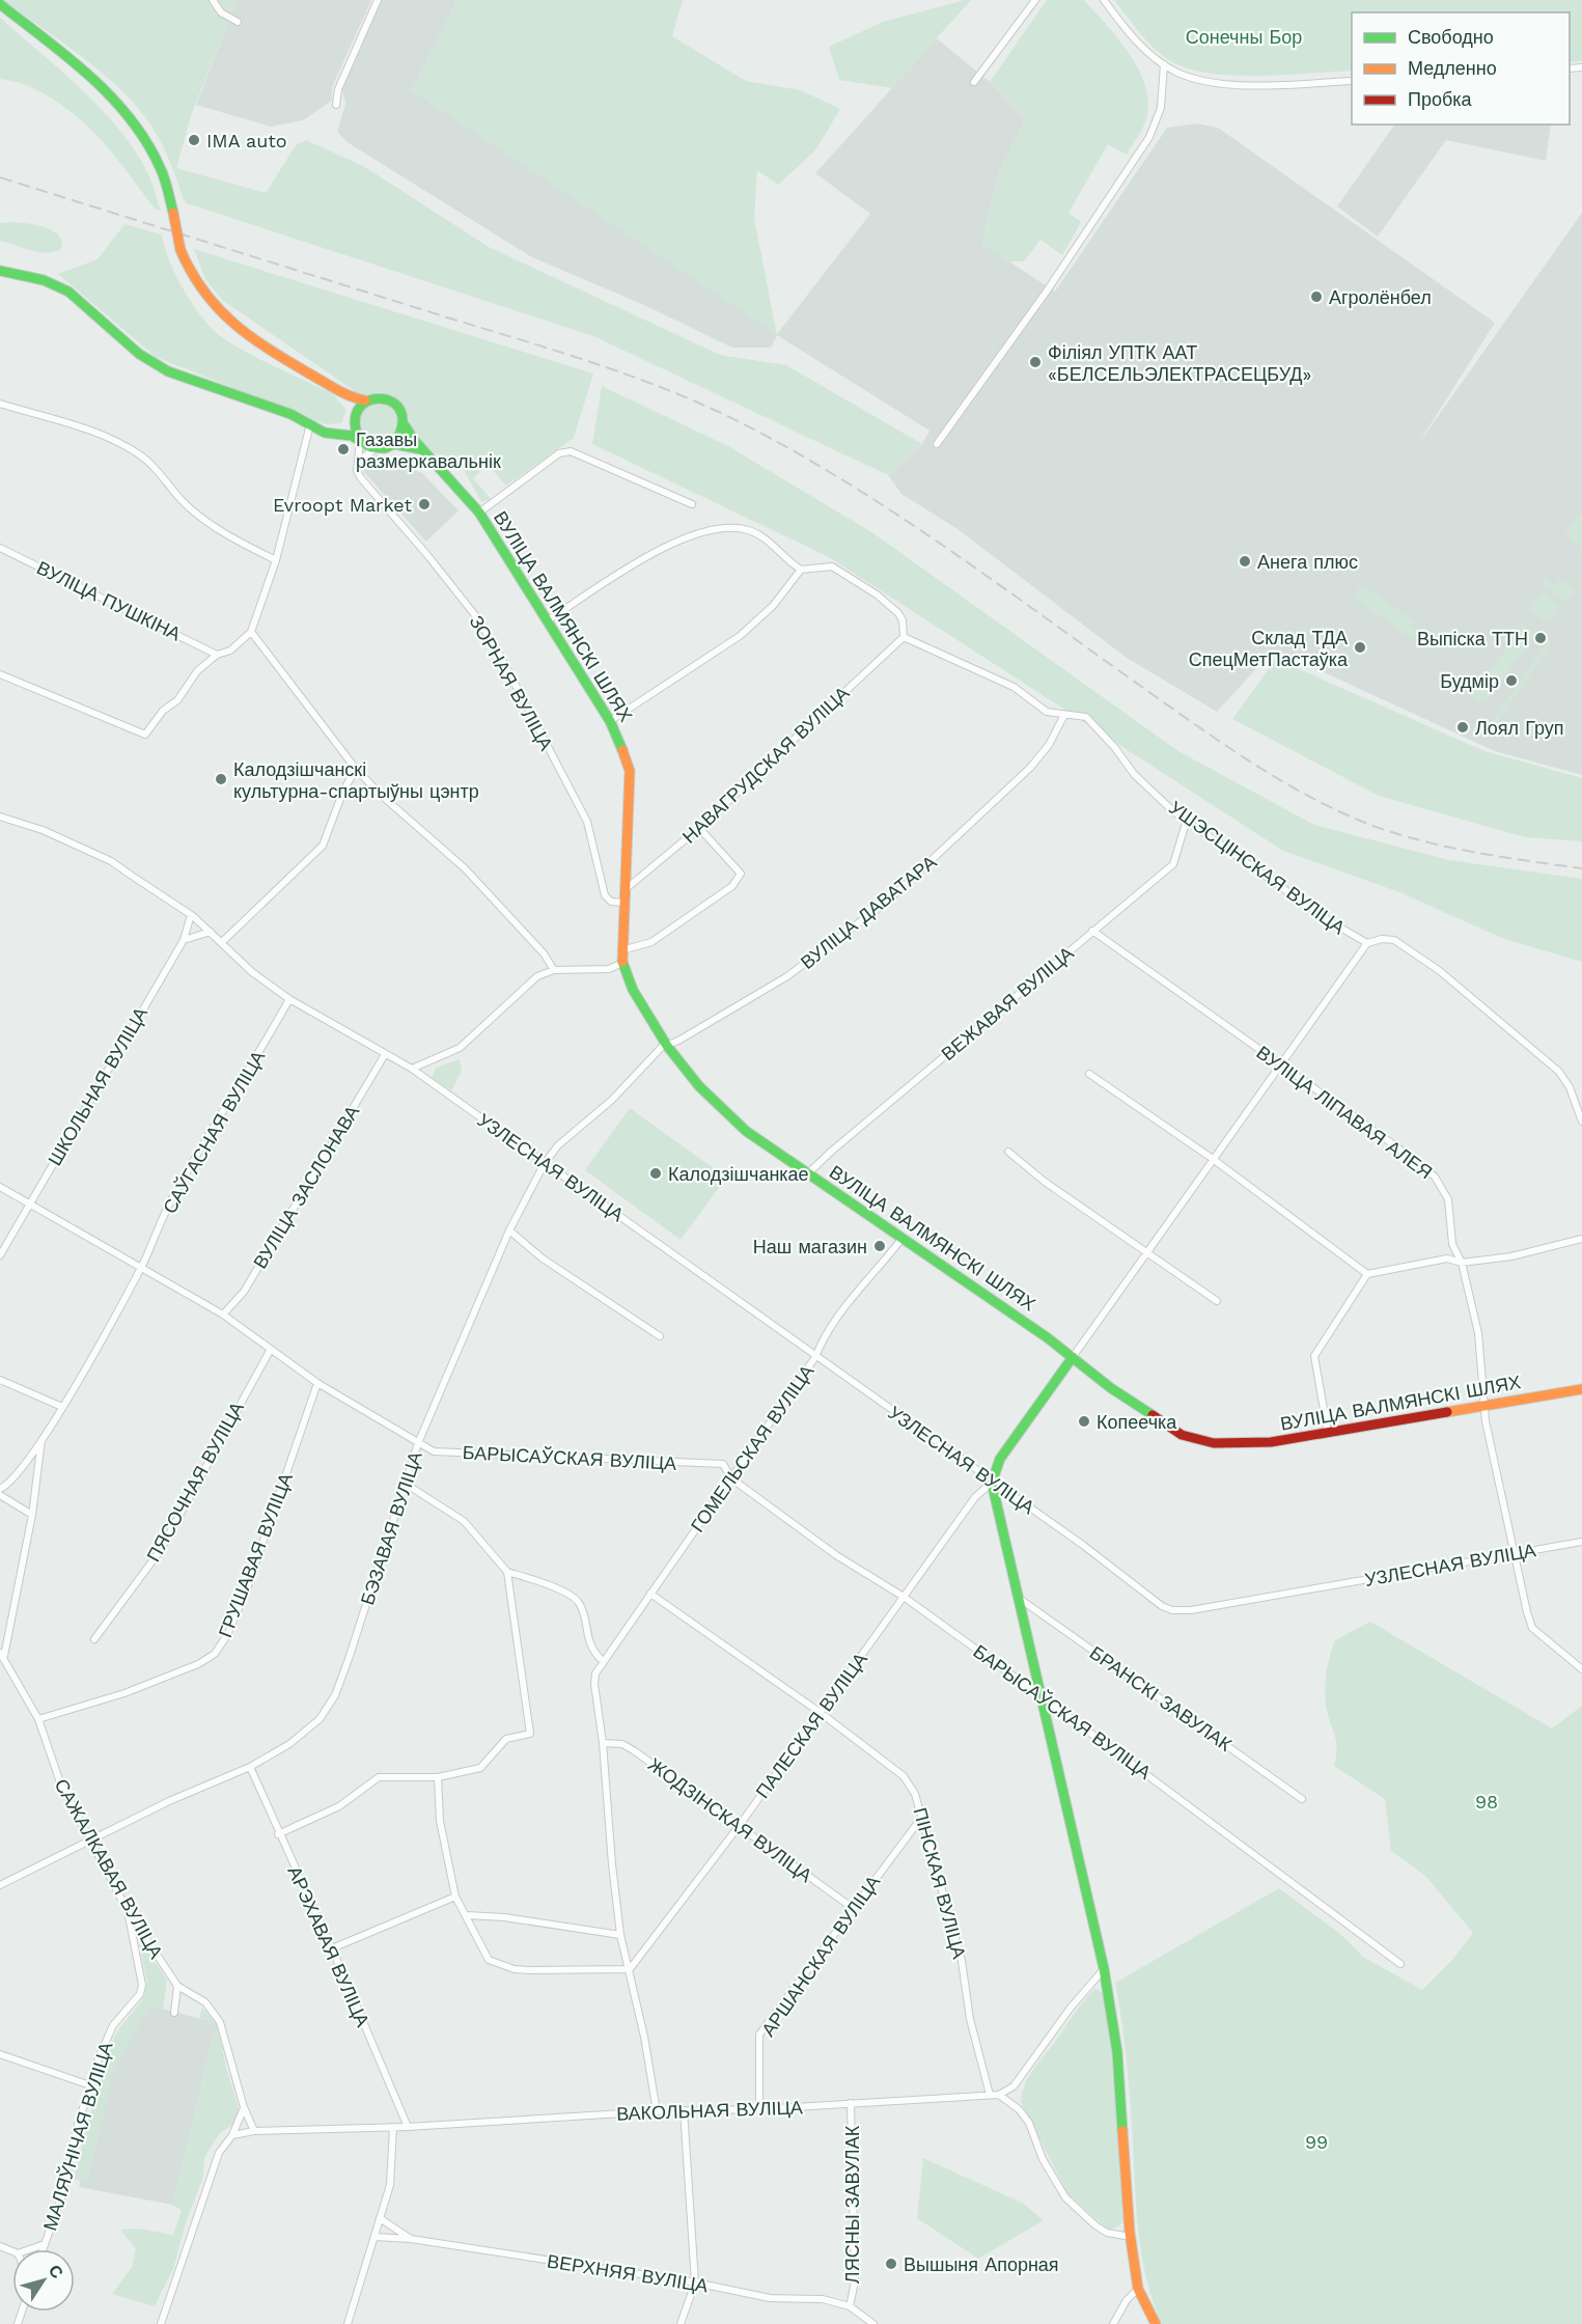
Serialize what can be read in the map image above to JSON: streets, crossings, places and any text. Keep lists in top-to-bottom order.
{
  "streets": {
    "main road": ["ВУЛІЦА ВАЛМЯНСКІ ШЛЯХ"],
    "street": [
      "ВУЛІЦА ПУШКІНА",
      "ЗОРНАЯ ВУЛІЦА",
      "НАВАГРУДСКАЯ ВУЛІЦА",
      "УШЭСЦІНСКАЯ ВУЛІЦА",
      "ВУЛІЦА ДАВАТАРА",
      "ВЕЖАВАЯ ВУЛІЦА",
      "ШКОЛЬНАЯ ВУЛІЦА",
      "ВУЛІЦА ЛІПАВАЯ АЛЕЯ",
      "САЎГАСНАЯ ВУЛІЦА",
      "УЗЛЕСНАЯ ВУЛІЦА",
      "ВУЛІЦА ЗАСЛОНАВА",
      "ГОМЕЛЬСКАЯ ВУЛІЦА",
      "БАРЫСАЎСКАЯ ВУЛІЦА",
      "ПЯСОЧНАЯ ВУЛІЦА",
      "БЭЗАВАЯ ВУЛІЦА",
      "ГРУШАВАЯ ВУЛІЦА",
      "БРАНСКІ ЗАВУЛАК",
      "ПАЛЕСКАЯ ВУЛІЦА",
      "ЖОДЗІНСКАЯ ВУЛІЦА",
      "САЖАЛКАВАЯ ВУЛІЦА",
      "ПІНСКАЯ ВУЛІЦА",
      "АРЭХАВАЯ ВУЛІЦА",
      "АРШАНСКАЯ ВУЛІЦА",
      "ВАКОЛЬНАЯ ВУЛІЦА",
      "МАЛЯЎНІЧАЯ ВУЛІЦА",
      "ЛЯСНЫ ЗАВУЛАК",
      "ВЕРХНЯЯ ВУЛІЦА"
    ]
  },
  "crossings": [
    ["ВУЛІЦА ВАЛМЯНСКІ ШЛЯХ", "ЗОРНАЯ ВУЛІЦА"],
    ["ВУЛІЦА ВАЛМЯНСКІ ШЛЯХ", "НАВАГРУДСКАЯ ВУЛІЦА"],
    ["ВУЛІЦА ВАЛМЯНСКІ ШЛЯХ", "ВУЛІЦА ДАВАТАРА"],
    ["ВУЛІЦА ВАЛМЯНСКІ ШЛЯХ", "ВЕЖАВАЯ ВУЛІЦА"],
    ["ВУЛІЦА ВАЛМЯНСКІ ШЛЯХ", "ВУЛІЦА ЛІПАВАЯ АЛЕЯ"],
    ["ВУЛІЦА ВАЛМЯНСКІ ШЛЯХ", "ГОМЕЛЬСКАЯ ВУЛІЦА"],
    ["ВУЛІЦА ВАЛМЯНСКІ ШЛЯХ", "БЭЗАВАЯ ВУЛІЦА"],
    ["НАВАГРУДСКАЯ ВУЛІЦА", "УШЭСЦІНСКАЯ ВУЛІЦА"],
    ["УШЭСЦІНСКАЯ ВУЛІЦА", "ВУЛІЦА ДАВАТАРА"],
    ["УШЭСЦІНСКАЯ ВУЛІЦА", "ВЕЖАВАЯ ВУЛІЦА"],
    ["ВУЛІЦА ДАВАТАРА", "БЭЗАВАЯ ВУЛІЦА"],
    ["ВЕЖАВАЯ ВУЛІЦА", "ВУЛІЦА ЛІПАВАЯ АЛЕЯ"],
    ["ВУЛІЦА ЛІПАВАЯ АЛЕЯ", "УЗЛЕСНАЯ ВУЛІЦА"],
    ["УЗЛЕСНАЯ ВУЛІЦА", "ГОМЕЛЬСКАЯ ВУЛІЦА"],
    ["УЗЛЕСНАЯ ВУЛІЦА", "БЭЗАВАЯ ВУЛІЦА"],
    ["УЗЛЕСНАЯ ВУЛІЦА", "ПАЛЕСКАЯ ВУЛІЦА"],
    ["ГОМЕЛЬСКАЯ ВУЛІЦА", "БАРЫСАЎСКАЯ ВУЛІЦА"],
    ["ГОМЕЛЬСКАЯ ВУЛІЦА", "ПІНСКАЯ ВУЛІЦА"],
    ["БАРЫСАЎСКАЯ ВУЛІЦА", "БЭЗАВАЯ ВУЛІЦА"],
    ["БАРЫСАЎСКАЯ ВУЛІЦА", "ПАЛЕСКАЯ ВУЛІЦА"],
    ["БЭЗАВАЯ ВУЛІЦА", "САЖАЛКАВАЯ ВУЛІЦА"],
    ["БЭЗАВАЯ ВУЛІЦА", "АРЭХАВАЯ ВУЛІЦА"],
    ["ГРУШАВАЯ ВУЛІЦА", "САЖАЛКАВАЯ ВУЛІЦА"],
    ["ПАЛЕСКАЯ ВУЛІЦА", "ЖОДЗІНСКАЯ ВУЛІЦА"],
    ["ПАЛЕСКАЯ ВУЛІЦА", "ПІНСКАЯ ВУЛІЦА"],
    ["ЖОДЗІНСКАЯ ВУЛІЦА", "АРШАНСКАЯ ВУЛІЦА"],
    ["САЖАЛКАВАЯ ВУЛІЦА", "ВАКОЛЬНАЯ ВУЛІЦА"],
    ["САЖАЛКАВАЯ ВУЛІЦА", "МАЛЯЎНІЧАЯ ВУЛІЦА"],
    ["ПІНСКАЯ ВУЛІЦА", "АРШАНСКАЯ ВУЛІЦА"],
    ["ПІНСКАЯ ВУЛІЦА", "ВАКОЛЬНАЯ ВУЛІЦА"],
    ["АРЭХАВАЯ ВУЛІЦА", "ВАКОЛЬНАЯ ВУЛІЦА"],
    ["АРШАНСКАЯ ВУЛІЦА", "ВАКОЛЬНАЯ ВУЛІЦА"],
    ["ВАКОЛЬНАЯ ВУЛІЦА", "ЛЯСНЫ ЗАВУЛАК"],
    ["ЛЯСНЫ ЗАВУЛАК", "ВЕРХНЯЯ ВУЛІЦА"]
  ],
  "parks": ["Сонечны Бор", "98", "99"],
  "places": [
    "IMA auto",
    "Агролёнбел",
    "Філіял УПТК ААТ «БЕЛСЕЛЬЭЛЕКТРАСЕЦБУД»",
    "Газавы размеркавальнік",
    "Evroopt Market",
    "Анега плюс",
    "Выпіска ТТН",
    "Склад ТДА СпецМетПастаўка",
    "Будмір",
    "Лоял Груп",
    "Калодзішчанскі культурна-спартыўны цэнтр",
    "Калодзішчанкае",
    "Наш магазин",
    "Копеечка",
    "Вышыня Апорная"
  ],
  "legend": ["Свободно", "Медленно", "Пробка"],
  "north": "top right"
}
